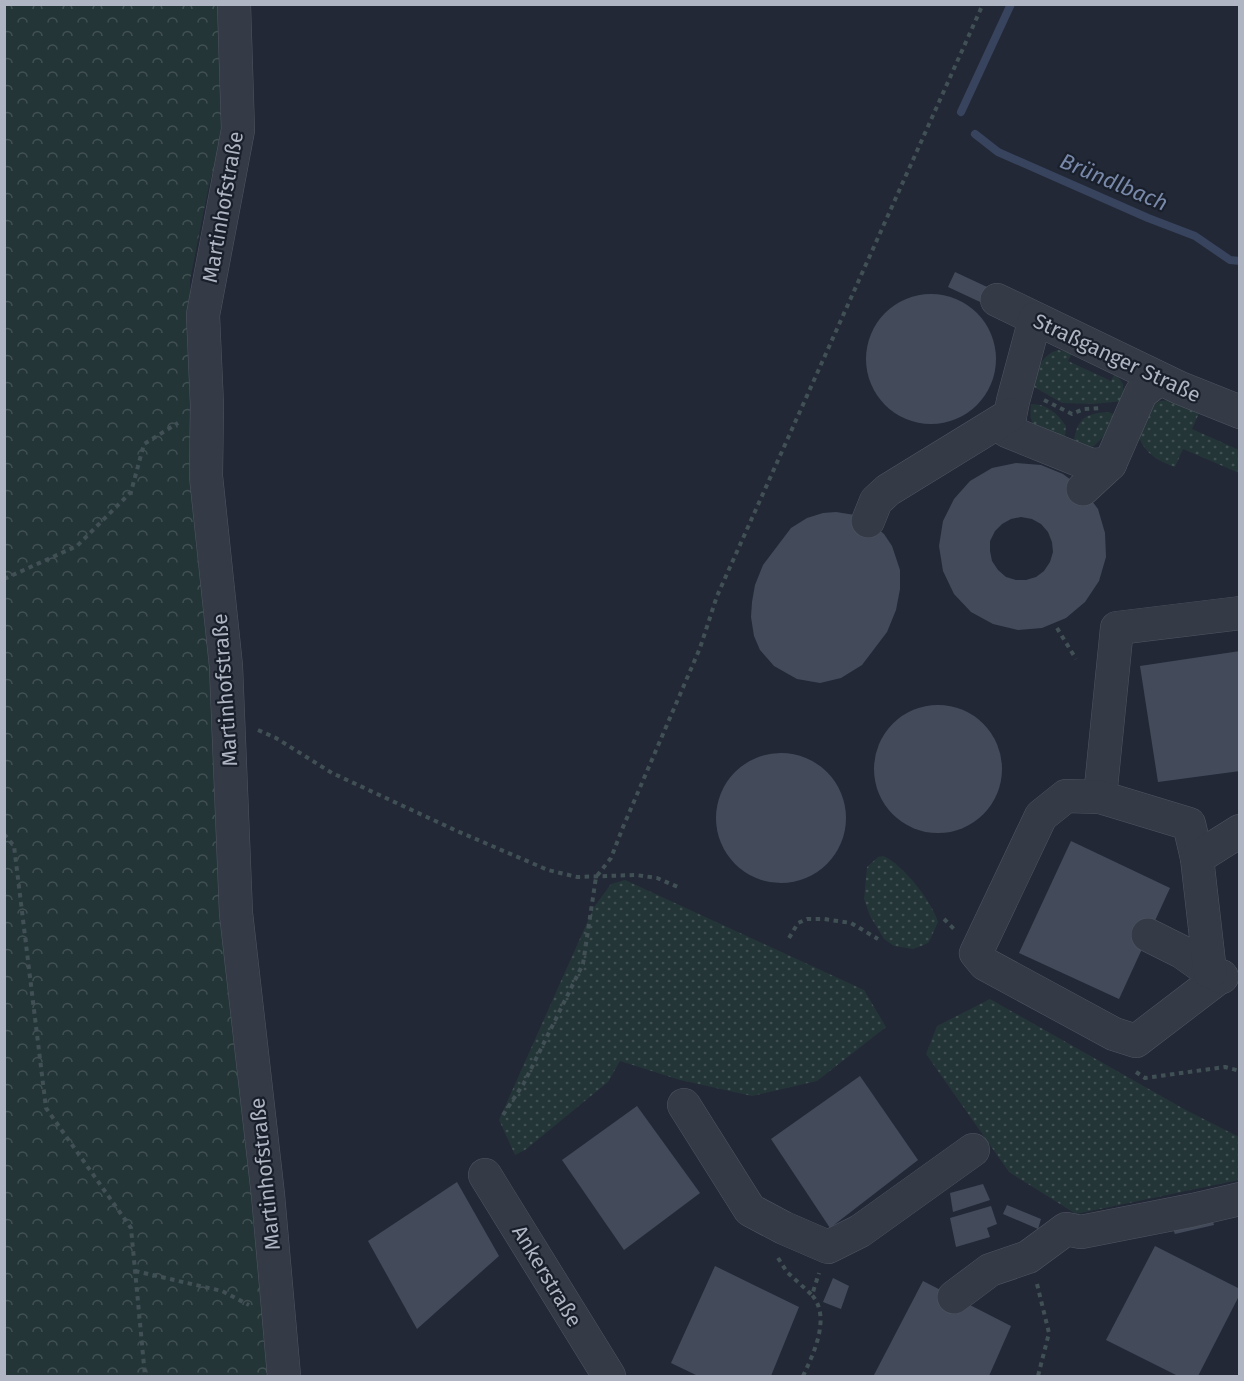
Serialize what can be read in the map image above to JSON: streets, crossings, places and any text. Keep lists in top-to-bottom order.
{
  "streets": {
    "street": ["Martinhofstraße", "Straßganger Straße", "Ankerstraße"]
  },
  "water": ["Bründlbach"]
}
